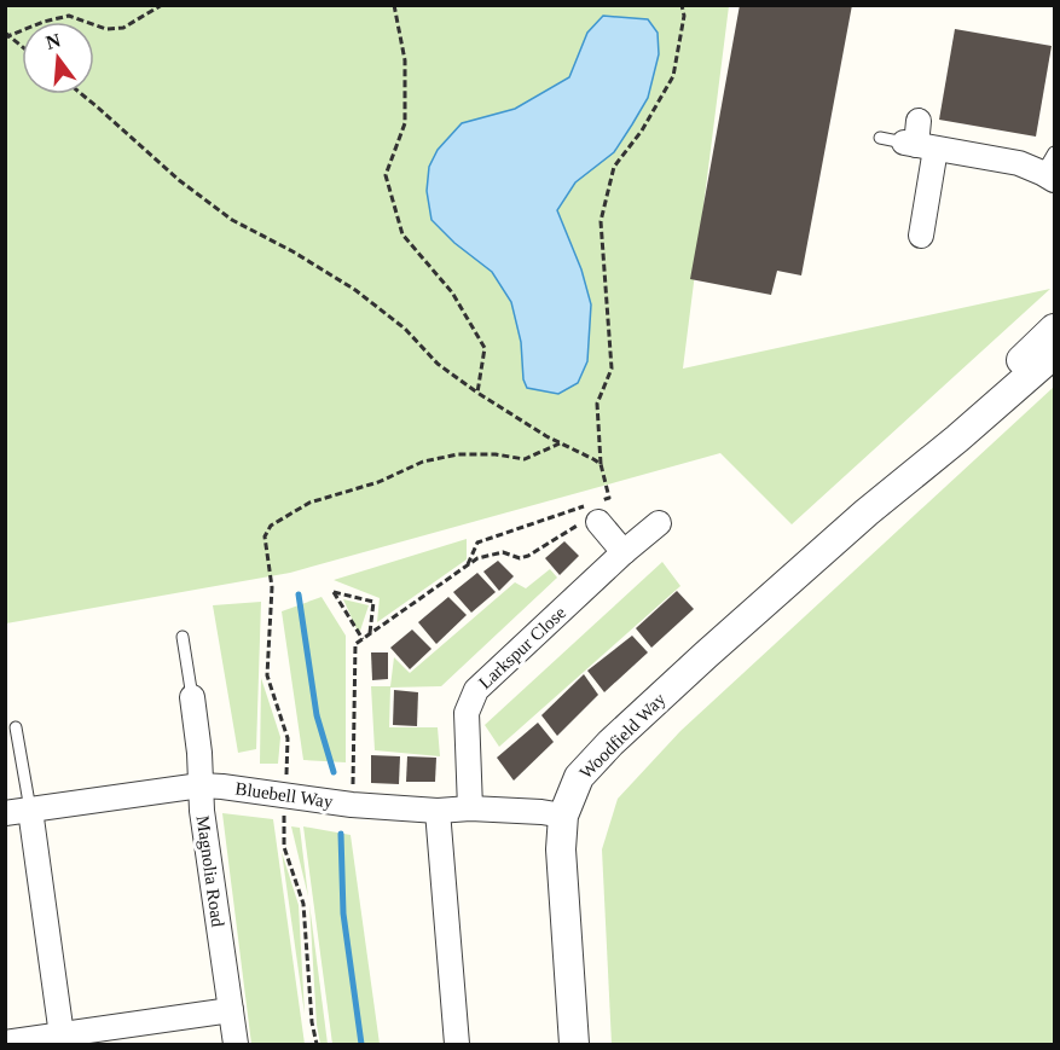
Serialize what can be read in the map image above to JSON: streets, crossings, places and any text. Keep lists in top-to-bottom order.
{
  "streets": {
    "street": [
      "Larkspur Close",
      "Woodfield Way",
      "Bluebell Way",
      "Magnolia Road"
    ]
  },
  "crossings": [
    ["Larkspur Close", "Bluebell Way"],
    ["Woodfield Way", "Bluebell Way"],
    ["Bluebell Way", "Magnolia Road"]
  ],
  "north": "top"
}
